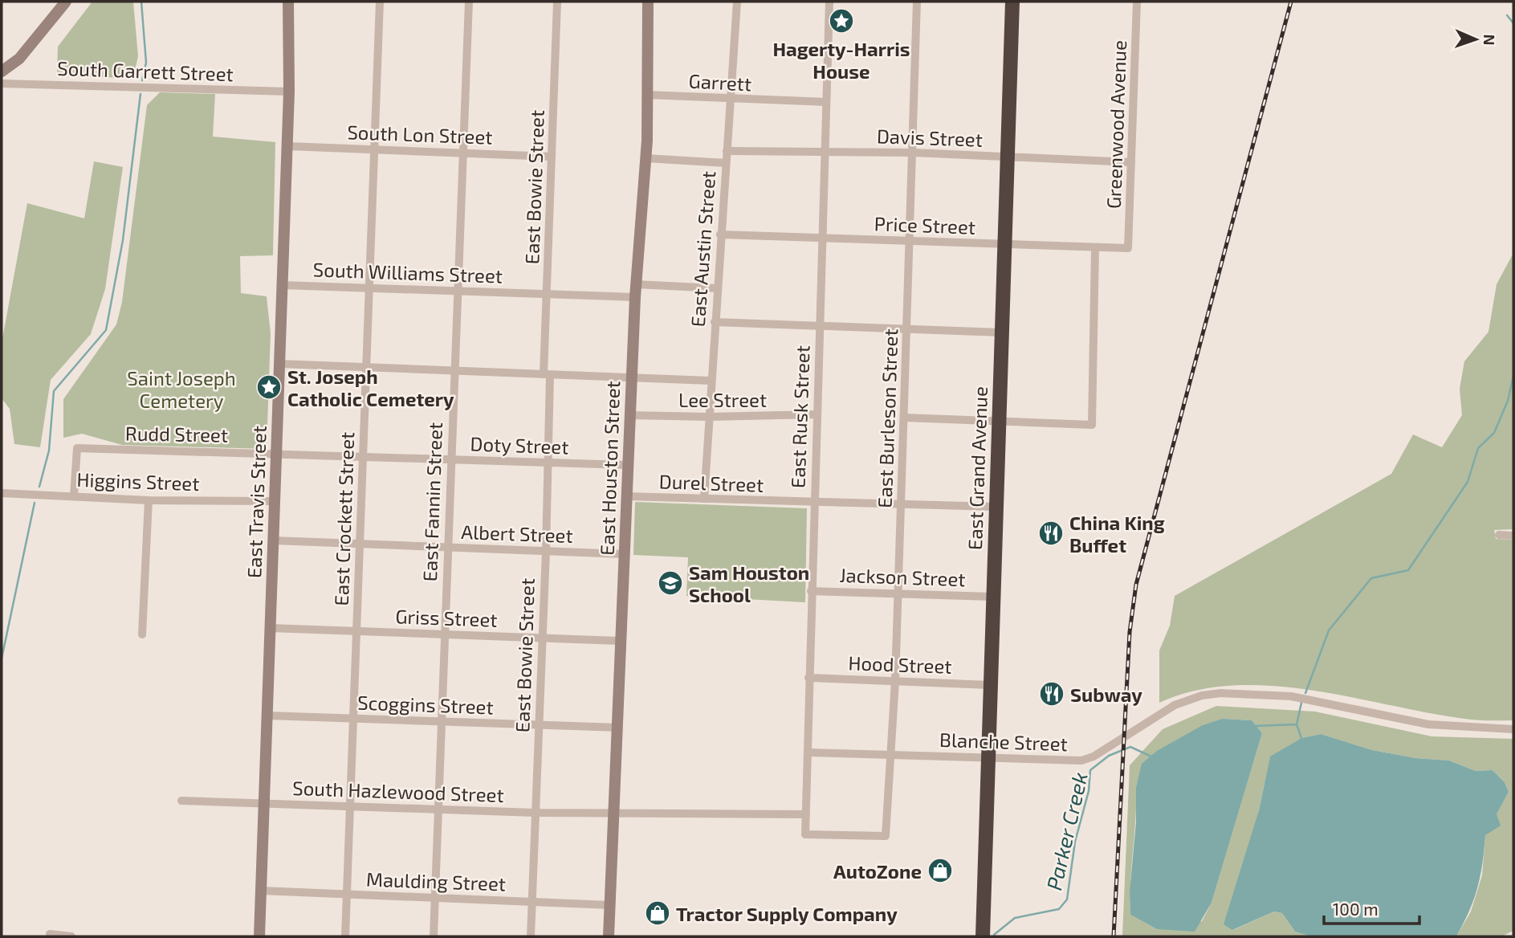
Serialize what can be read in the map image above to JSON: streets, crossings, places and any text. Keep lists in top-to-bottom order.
{
  "streets": {
    "highway": ["East Grand Avenue"],
    "street": [
      "South Garrett Street",
      "Garrett",
      "Greenwood Avenue",
      "South Lon Street",
      "Davis Street",
      "East Bowie Street",
      "Price Street",
      "East Austin Street",
      "South Williams Street",
      "Lee Street",
      "East Rusk Street",
      "East Burleson Street",
      "Rudd Street",
      "Doty Street",
      "East Houston Street",
      "Higgins Street",
      "Durel Street",
      "East Travis Street",
      "East Fannin Street",
      "East Crockett Street",
      "Albert Street",
      "Jackson Street",
      "Griss Street",
      "Hood Street",
      "Scoggins Street",
      "Blanche Street",
      "South Hazlewood Street",
      "Maulding Street"
    ]
  },
  "crossings": [
    ["South Garrett Street", "East Travis Street"],
    ["Garrett", "East Austin Street"],
    ["Garrett", "East Rusk Street"],
    ["Garrett", "East Houston Street"],
    ["Greenwood Avenue", "Davis Street"],
    ["Greenwood Avenue", "Price Street"],
    ["South Lon Street", "East Bowie Street"],
    ["South Lon Street", "East Travis Street"],
    ["South Lon Street", "East Fannin Street"],
    ["South Lon Street", "East Crockett Street"],
    ["Davis Street", "East Austin Street"],
    ["Davis Street", "East Rusk Street"],
    ["Davis Street", "East Burleson Street"],
    ["Davis Street", "East Grand Avenue"],
    ["East Bowie Street", "South Williams Street"],
    ["East Bowie Street", "Doty Street"],
    ["East Bowie Street", "Albert Street"],
    ["East Bowie Street", "Griss Street"],
    ["East Bowie Street", "Scoggins Street"],
    ["East Bowie Street", "South Hazlewood Street"],
    ["East Bowie Street", "Maulding Street"],
    ["Price Street", "East Austin Street"],
    ["Price Street", "East Rusk Street"],
    ["Price Street", "East Burleson Street"],
    ["Price Street", "East Grand Avenue"],
    ["East Austin Street", "Lee Street"],
    ["East Austin Street", "Durel Street"],
    ["South Williams Street", "East Houston Street"],
    ["South Williams Street", "East Travis Street"],
    ["South Williams Street", "East Fannin Street"],
    ["South Williams Street", "East Crockett Street"],
    ["Lee Street", "East Rusk Street"],
    ["Lee Street", "East Houston Street"],
    ["East Rusk Street", "East Burleson Street"],
    ["East Rusk Street", "Durel Street"],
    ["East Rusk Street", "Jackson Street"],
    ["East Rusk Street", "Hood Street"],
    ["East Rusk Street", "Blanche Street"],
    ["East Rusk Street", "South Hazlewood Street"],
    ["East Burleson Street", "Durel Street"],
    ["East Burleson Street", "Jackson Street"],
    ["East Burleson Street", "Hood Street"],
    ["East Burleson Street", "Blanche Street"],
    ["Rudd Street", "Doty Street"],
    ["Rudd Street", "Higgins Street"],
    ["Rudd Street", "East Travis Street"],
    ["Doty Street", "East Houston Street"],
    ["Doty Street", "East Travis Street"],
    ["Doty Street", "East Fannin Street"],
    ["Doty Street", "East Crockett Street"],
    ["East Houston Street", "Durel Street"],
    ["East Houston Street", "Albert Street"],
    ["East Houston Street", "Griss Street"],
    ["East Houston Street", "Scoggins Street"],
    ["East Houston Street", "South Hazlewood Street"],
    ["East Houston Street", "Maulding Street"],
    ["East Grand Avenue", "Durel Street"],
    ["East Grand Avenue", "Jackson Street"],
    ["East Grand Avenue", "Hood Street"],
    ["East Grand Avenue", "Blanche Street"],
    ["Higgins Street", "East Travis Street"],
    ["East Travis Street", "Albert Street"],
    ["East Travis Street", "Griss Street"],
    ["East Travis Street", "Scoggins Street"],
    ["East Travis Street", "South Hazlewood Street"],
    ["East Travis Street", "Maulding Street"],
    ["East Fannin Street", "Albert Street"],
    ["East Fannin Street", "Griss Street"],
    ["East Fannin Street", "Scoggins Street"],
    ["East Fannin Street", "South Hazlewood Street"],
    ["East Fannin Street", "Maulding Street"],
    ["East Crockett Street", "Albert Street"],
    ["East Crockett Street", "Griss Street"],
    ["East Crockett Street", "Scoggins Street"],
    ["East Crockett Street", "South Hazlewood Street"],
    ["East Crockett Street", "Maulding Street"]
  ],
  "water": ["Parker Creek"],
  "parks": ["Saint Joseph Cemetery"],
  "places": {
    "place": ["Hagerty-Harris House", "St. Joseph Catholic Cemetery"],
    "restaurant": ["China King Buffet", "Subway"],
    "school or university": ["Sam Houston School"],
    "shop": ["AutoZone", "Tractor Supply Company"]
  },
  "scale_bar": "100 m",
  "north": "right"
}
